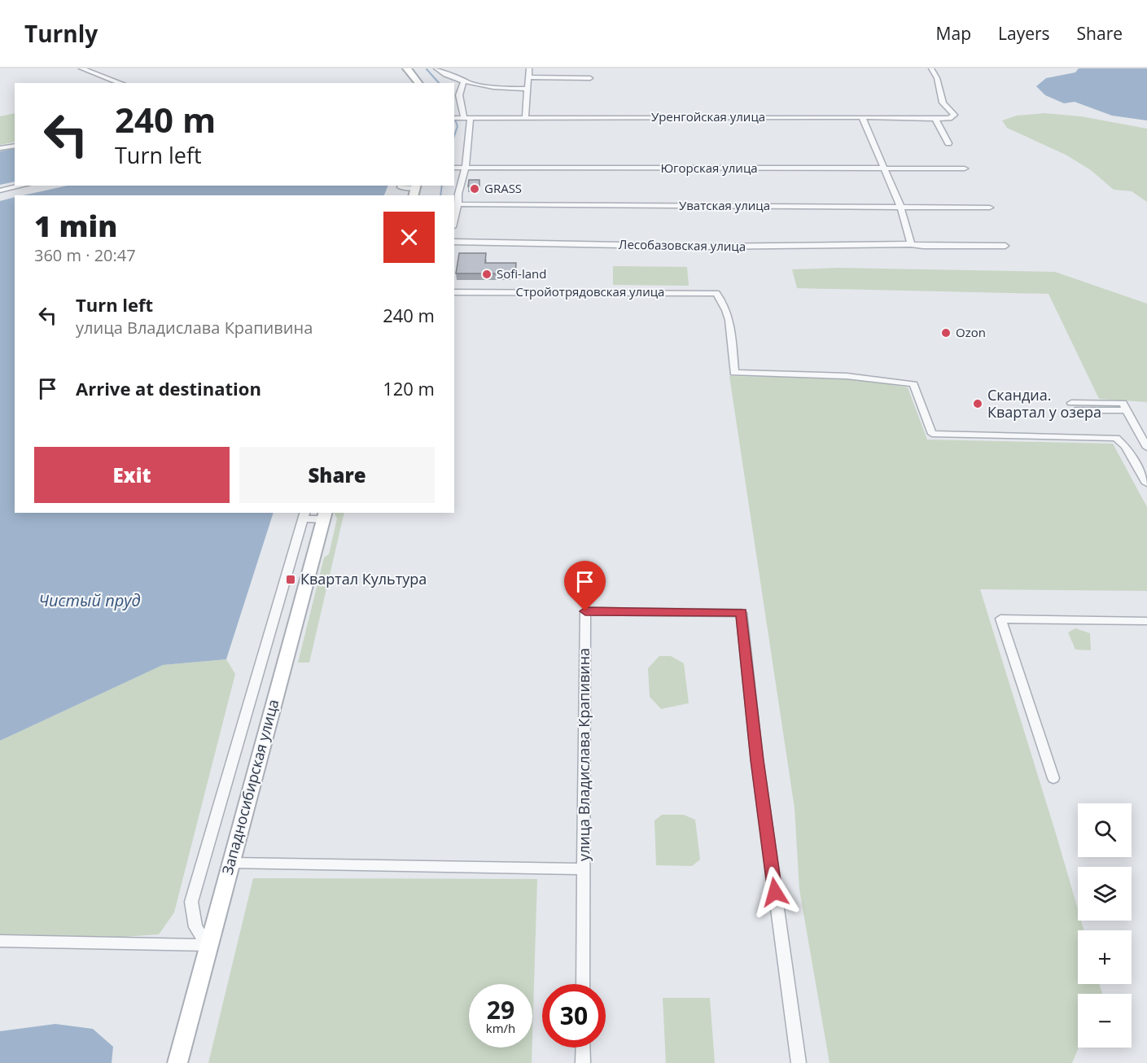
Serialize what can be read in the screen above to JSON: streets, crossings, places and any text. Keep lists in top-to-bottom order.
{
  "streets": {
    "main road": ["Западносибирская улица"],
    "street": [
      "Уренгойская улица",
      "Югорская улица",
      "Уватская улица",
      "Лесобазовская улица",
      "Стройотрядовская улица",
      "улица Владислава Крапивина"
    ]
  },
  "water": ["Чистый пруд"],
  "places": {
    "other": [
      "GRASS",
      "Sofi-land",
      "Ozon",
      "Скандиа. Квартал у озера"
    ],
    "transit": ["Квартал Культура"]
  },
  "page": {
    "header": "Turnly",
    "nav": ["Map", "Layers", "Share"],
    "turn": ["240 m", "Turn left"],
    "heading": ["1 min", "360 m · 20:47"],
    "list": [
      {
        "name": "Turn left",
        "note": "улица Владислава Крапивина",
        "value": "240 m"
      },
      {
        "name": "Arrive at destination",
        "value": "120 m"
      }
    ],
    "buttons": ["Exit", "Share"],
    "map_buttons": ["+", "−"],
    "speed": "29 km/h",
    "limit": "30"
  }
}
